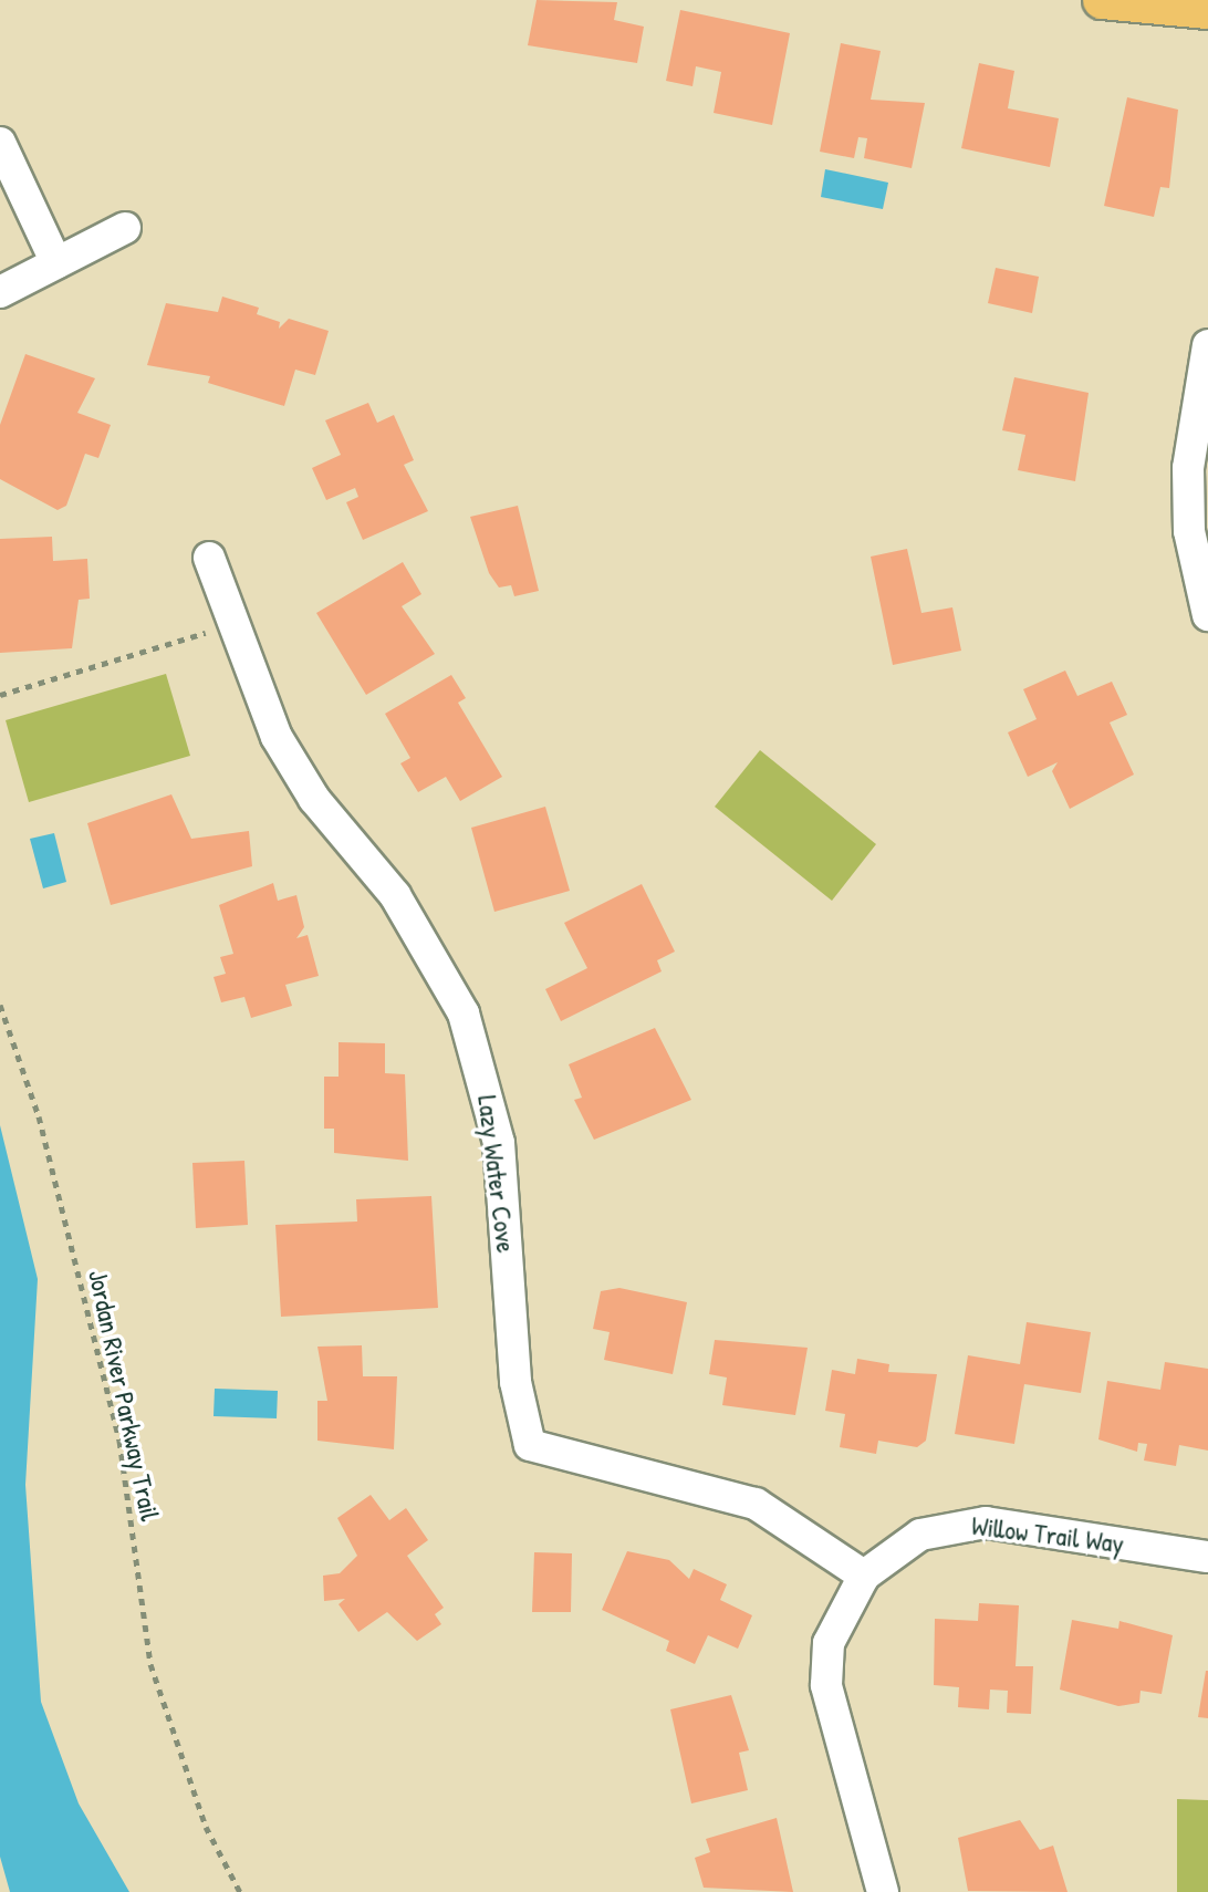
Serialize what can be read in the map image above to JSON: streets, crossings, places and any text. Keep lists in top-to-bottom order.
{
  "streets": {
    "street": ["Lazy Water Cove", "Willow Trail Way"],
    "path": ["Jordan River Parkway Trail"]
  },
  "crossings": [
    ["Lazy Water Cove", "Willow Trail Way"]
  ]
}
